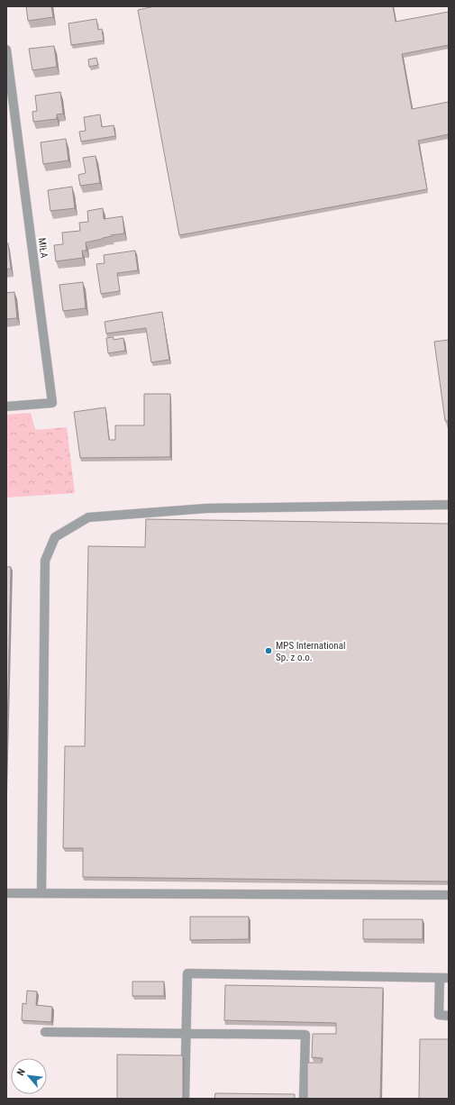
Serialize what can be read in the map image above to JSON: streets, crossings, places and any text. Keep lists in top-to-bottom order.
{
  "streets": {
    "street": ["MIŁA"]
  },
  "places": ["MPS International Sp. z o.o."],
  "north": "top left"
}
